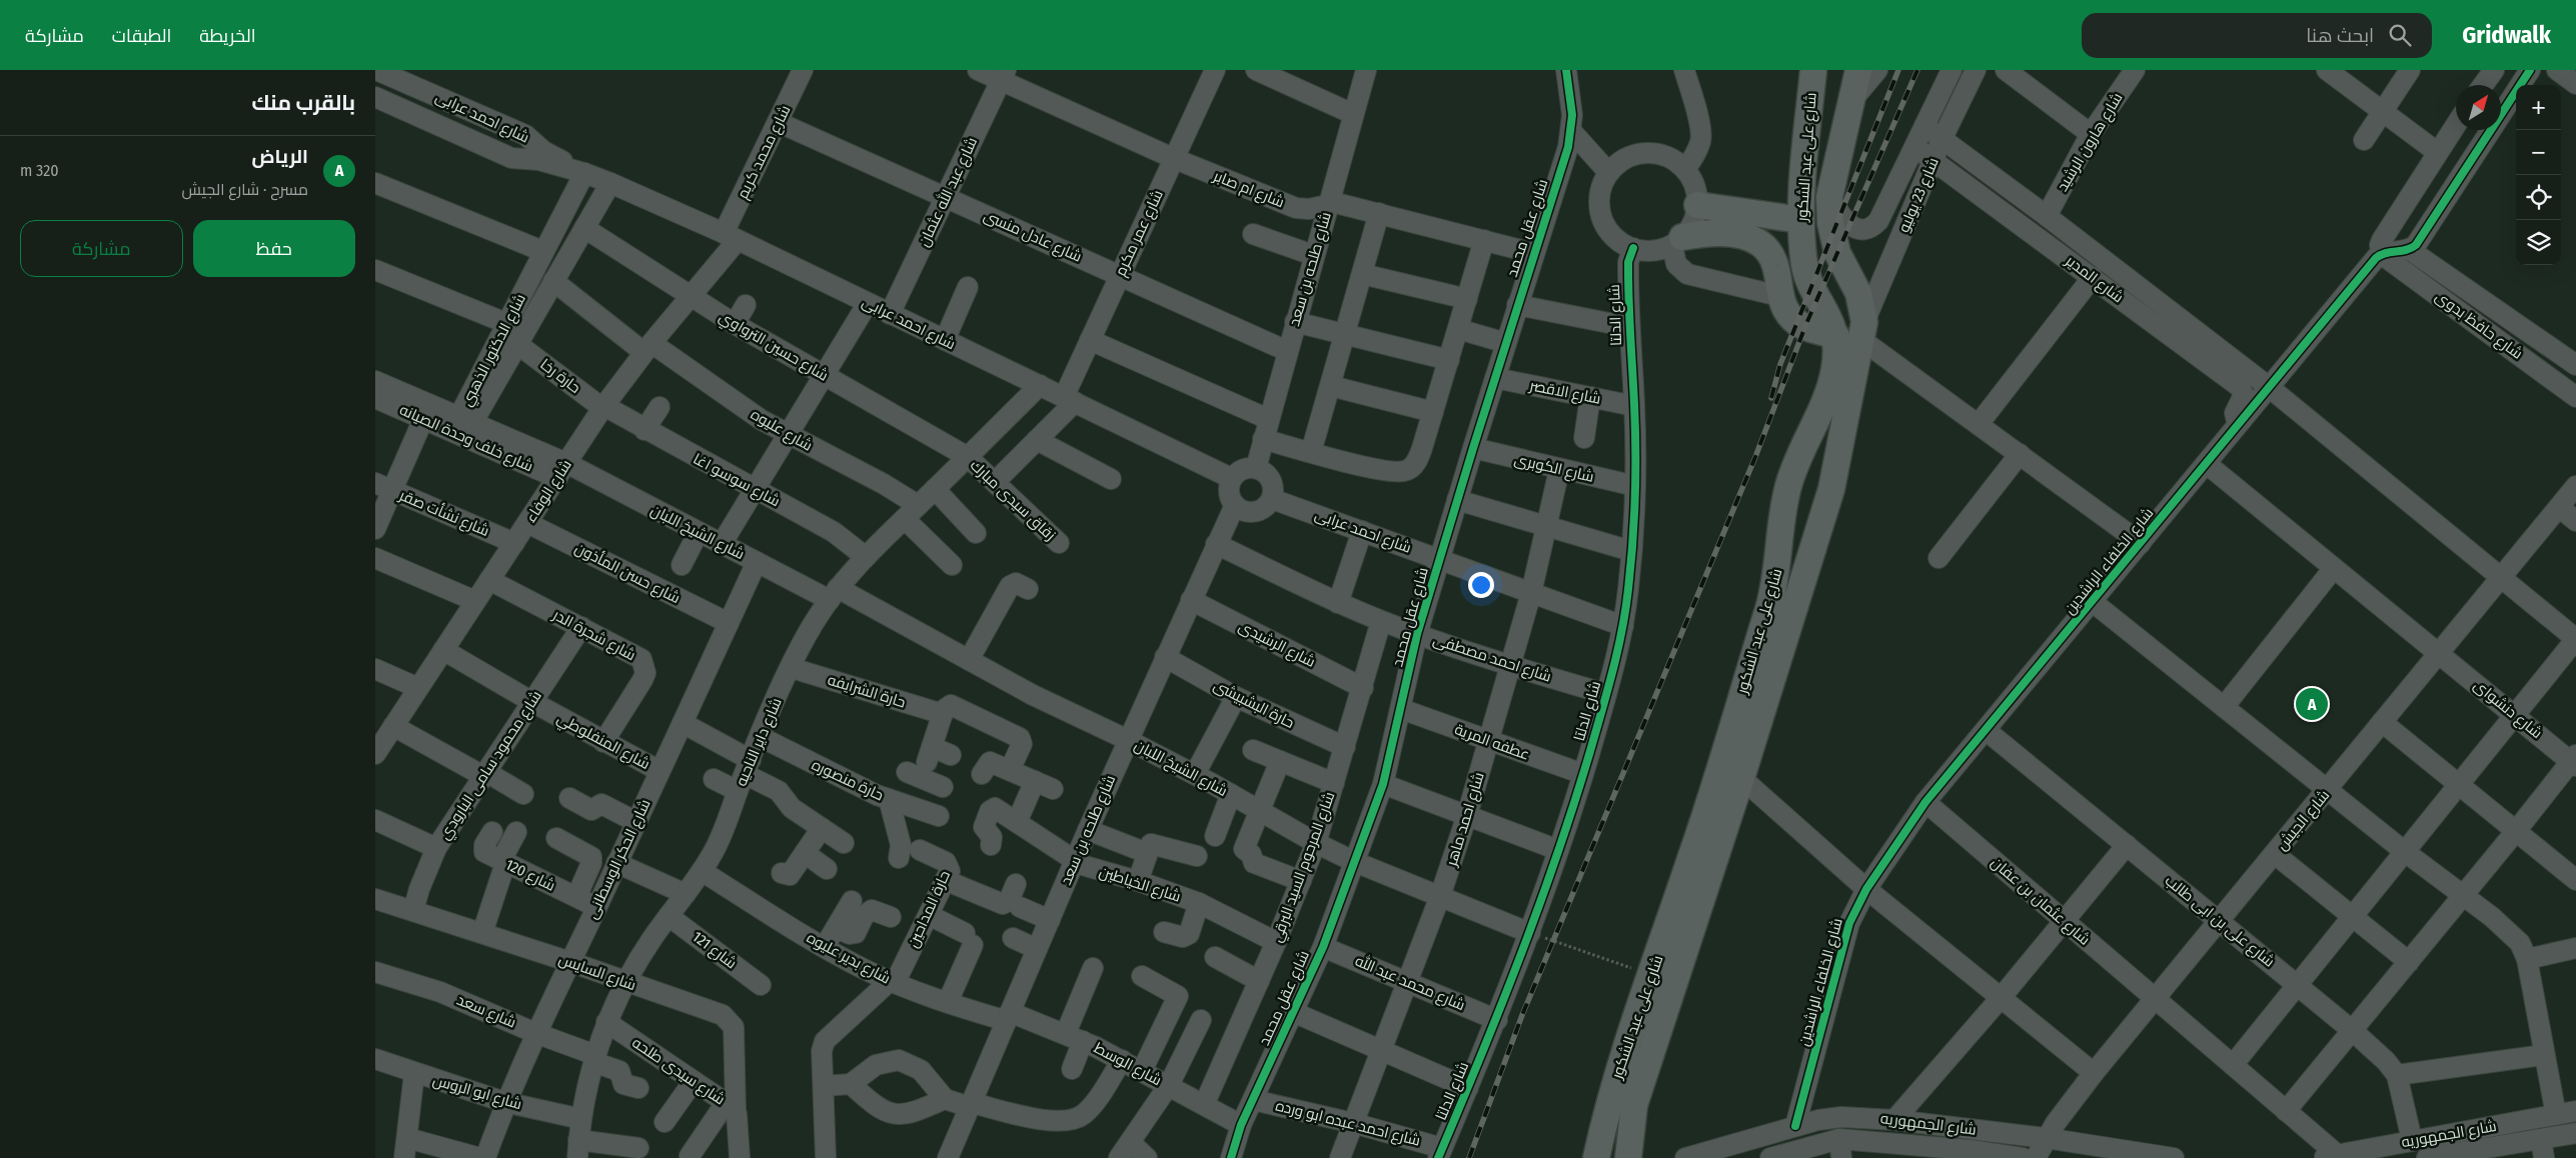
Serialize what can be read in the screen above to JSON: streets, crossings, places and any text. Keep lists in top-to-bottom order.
{
  "streets": {
    "main road": ["شارع على عبد الشكور"],
    "street": [
      "شارع احمد عرابى",
      "شارع هارون الرشيد",
      "شارع محمد كريم",
      "شارع ام صابر",
      "شارع عبد الله عثمان",
      "شارع 23 يوليو",
      "شارع عقل محمد",
      "شارع عمر مكرم",
      "شارع عادل منسى",
      "شارع طلحه بن سعد",
      "شارع المدير",
      "شارع الدلتا",
      "شارع حافظ بدوى",
      "شارع حسين الترواوي",
      "شارع الدكتور الذهبي",
      "حارة رخا",
      "شارع الاقصر",
      "شارع عليوه",
      "شارع خلف وحدة الصيانه",
      "شارع الكوبرى",
      "شارع سوسو اغا",
      "شارع الوفاء",
      "زقاق سيدى مبارك",
      "شارع نشأت صقر",
      "شارع الشيخ اللبان",
      "شارع الخلفاء الراشدين",
      "شارع حسن المأذون",
      "شارع شجرة الدر",
      "شارع الرشيدى",
      "شارع احمد مصطفى",
      "حارة الشرايفه",
      "حارة البشبيشى",
      "شارع دنشواى",
      "شارع المنفلوطي",
      "شارع داير الناحيه",
      "عطفه المرية",
      "شارع محمود سامى البارودي",
      "حارة منصوره",
      "شارع احمد ماهر",
      "شارع الجيش",
      "شارع الحكر الوسطانى",
      "شارع المرحوم السيد البرقي",
      "شارع 120",
      "شارع الخياطين",
      "شارع عثمان بن عفان",
      "حارة المداحين",
      "شارع على بن ابى طالب",
      "شارع 121",
      "شارع بدير عليوه",
      "شارع السايس",
      "شارع محمد عبد الله",
      "شارع سعد",
      "شارع الوسط",
      "شارع سيدى طلحه",
      "شارع ابو الروس",
      "شارع احمد عبده ابو ورده",
      "شارع الجمهوريه"
    ]
  },
  "crossings": [
    ["شارع احمد عرابى", "شارع محمد كريم"],
    ["شارع احمد عرابى", "شارع عبد الله عثمان"],
    ["شارع احمد عرابى", "شارع عقل محمد"],
    ["شارع احمد عرابى", "شارع عمر مكرم"],
    ["شارع احمد عرابى", "شارع طلحه بن سعد"],
    ["شارع احمد عرابى", "شارع الدلتا"],
    ["شارع احمد عرابى", "شارع الدكتور الذهبي"],
    ["شارع احمد عرابى", "شارع الوفاء"],
    ["شارع احمد عرابى", "شارع داير الناحيه"],
    ["شارع احمد عرابى", "شارع احمد ماهر"],
    ["شارع هارون الرشيد", "شارع المدير"],
    ["شارع محمد كريم", "شارع عادل منسى"],
    ["شارع محمد كريم", "شارع الوفاء"],
    ["شارع على عبد الشكور", "شارع 23 يوليو"],
    ["شارع ام صابر", "شارع عبد الله عثمان"],
    ["شارع ام صابر", "شارع عقل محمد"],
    ["شارع ام صابر", "شارع عمر مكرم"],
    ["شارع ام صابر", "شارع طلحه بن سعد"],
    ["شارع عبد الله عثمان", "شارع عادل منسى"],
    ["شارع 23 يوليو", "شارع المدير"],
    ["شارع عقل محمد", "شارع الاقصر"],
    ["شارع عقل محمد", "شارع الكوبرى"],
    ["شارع عقل محمد", "شارع الشيخ اللبان"],
    ["شارع عقل محمد", "شارع احمد مصطفى"],
    ["شارع عقل محمد", "عطفه المرية"],
    ["شارع عقل محمد", "شارع محمد عبد الله"],
    ["شارع عقل محمد", "شارع الوسط"],
    ["شارع عقل محمد", "شارع احمد عبده ابو ورده"],
    ["شارع عمر مكرم", "شارع عادل منسى"],
    ["شارع عادل منسى", "شارع طلحه بن سعد"],
    ["شارع طلحه بن سعد", "شارع الشيخ اللبان"],
    ["شارع طلحه بن سعد", "شارع الرشيدى"],
    ["شارع طلحه بن سعد", "شارع احمد مصطفى"],
    ["شارع طلحه بن سعد", "حارة البشبيشى"],
    ["شارع طلحه بن سعد", "شارع الخياطين"],
    ["شارع طلحه بن سعد", "شارع بدير عليوه"],
    ["شارع طلحه بن سعد", "شارع الوسط"],
    ["شارع المدير", "شارع الخلفاء الراشدين"],
    ["شارع المدير", "شارع الجيش"],
    ["شارع الدلتا", "شارع الاقصر"],
    ["شارع الدلتا", "شارع الكوبرى"],
    ["شارع الدلتا", "شارع الشيخ اللبان"],
    ["شارع الدلتا", "شارع احمد مصطفى"],
    ["شارع الدلتا", "عطفه المرية"],
    ["شارع الدلتا", "شارع محمد عبد الله"],
    ["شارع الدلتا", "شارع احمد عبده ابو ورده"],
    ["شارع حافظ بدوى", "شارع الخلفاء الراشدين"],
    ["شارع حسين الترواوي", "شارع الوفاء"],
    ["شارع حسين الترواوي", "زقاق سيدى مبارك"],
    ["شارع حسين الترواوي", "شارع داير الناحيه"],
    ["شارع الدكتور الذهبي", "شارع خلف وحدة الصيانه"],
    ["حارة رخا", "شارع سوسو اغا"],
    ["حارة رخا", "شارع الوفاء"],
    ["شارع عليوه", "شارع الوفاء"],
    ["شارع عليوه", "شارع داير الناحيه"],
    ["شارع خلف وحدة الصيانه", "شارع الوفاء"],
    ["شارع خلف وحدة الصيانه", "شارع الشيخ اللبان"],
    ["شارع الكوبرى", "شارع احمد ماهر"],
    ["شارع سوسو اغا", "شارع الوفاء"],
    ["شارع سوسو اغا", "شارع داير الناحيه"],
    ["شارع الوفاء", "شارع نشأت صقر"],
    ["شارع الوفاء", "شارع الشيخ اللبان"],
    ["شارع الوفاء", "شارع حسن المأذون"],
    ["شارع الوفاء", "شارع شجرة الدر"],
    ["شارع الوفاء", "شارع المنفلوطي"],
    ["زقاق سيدى مبارك", "شارع داير الناحيه"],
    ["شارع الشيخ اللبان", "شارع داير الناحيه"],
    ["شارع الشيخ اللبان", "شارع احمد ماهر"],
    ["شارع الشيخ اللبان", "شارع الحكر الوسطانى"],
    ["شارع الشيخ اللبان", "شارع المرحوم السيد البرقي"],
    ["شارع الخلفاء الراشدين", "شارع دنشواى"],
    ["شارع الخلفاء الراشدين", "شارع عثمان بن عفان"],
    ["شارع الخلفاء الراشدين", "شارع على بن ابى طالب"],
    ["شارع الخلفاء الراشدين", "شارع الجمهوريه"],
    ["شارع حسن المأذون", "شارع الحكر الوسطانى"],
    ["شارع شجرة الدر", "شارع المنفلوطي"],
    ["شارع شجرة الدر", "شارع محمود سامى البارودي"],
    ["شارع الرشيدى", "شارع المرحوم السيد البرقي"],
    ["شارع احمد مصطفى", "شارع احمد ماهر"],
    ["شارع احمد مصطفى", "شارع المرحوم السيد البرقي"],
    ["حارة الشرايفه", "شارع داير الناحيه"],
    ["حارة البشبيشى", "شارع المرحوم السيد البرقي"],
    ["شارع دنشواى", "شارع الجيش"],
    ["شارع المنفلوطي", "شارع محمود سامى البارودي"],
    ["شارع المنفلوطي", "شارع الحكر الوسطانى"],
    ["شارع داير الناحيه", "حارة منصوره"],
    ["شارع داير الناحيه", "شارع 121"],
    ["شارع داير الناحيه", "شارع بدير عليوه"],
    ["شارع داير الناحيه", "شارع السايس"],
    ["شارع داير الناحيه", "شارع سعد"],
    ["شارع داير الناحيه", "شارع سيدى طلحه"],
    ["شارع داير الناحيه", "شارع ابو الروس"],
    ["عطفه المرية", "شارع احمد ماهر"],
    ["شارع محمود سامى البارودي", "شارع السايس"],
    ["شارع احمد ماهر", "شارع محمد عبد الله"],
    ["شارع احمد ماهر", "شارع احمد عبده ابو ورده"],
    ["شارع الجيش", "شارع عثمان بن عفان"],
    ["شارع الجيش", "شارع على بن ابى طالب"],
    ["شارع الجيش", "شارع الجمهوريه"],
    ["شارع الحكر الوسطانى", "شارع 120"],
    ["شارع الحكر الوسطانى", "شارع السايس"],
    ["شارع الحكر الوسطانى", "شارع سعد"],
    ["شارع الحكر الوسطانى", "شارع ابو الروس"],
    ["شارع المرحوم السيد البرقي", "شارع الخياطين"],
    ["شارع المرحوم السيد البرقي", "شارع الوسط"],
    ["شارع عثمان بن عفان", "شارع الجمهوريه"],
    ["حارة المداحين", "شارع بدير عليوه"],
    ["شارع على بن ابى طالب", "شارع الجمهوريه"],
    ["شارع بدير عليوه", "شارع الوسط"],
    ["شارع السايس", "شارع سيدى طلحه"]
  ],
  "north": "top right",
  "page": {
    "header": "Gridwalk",
    "search": "ابحث هنا",
    "nav": ["الخريطة", "الطبقات", "مشاركة"],
    "heading": "بالقرب منك",
    "map_buttons": ["+", "−"],
    "list": [
      {
        "mark": "A",
        "name": "الرياض",
        "note": "مسرح · شارع الجيش",
        "value": "320 m"
      }
    ],
    "buttons": ["حفظ", "مشاركة"],
    "pins": "A"
  }
}
